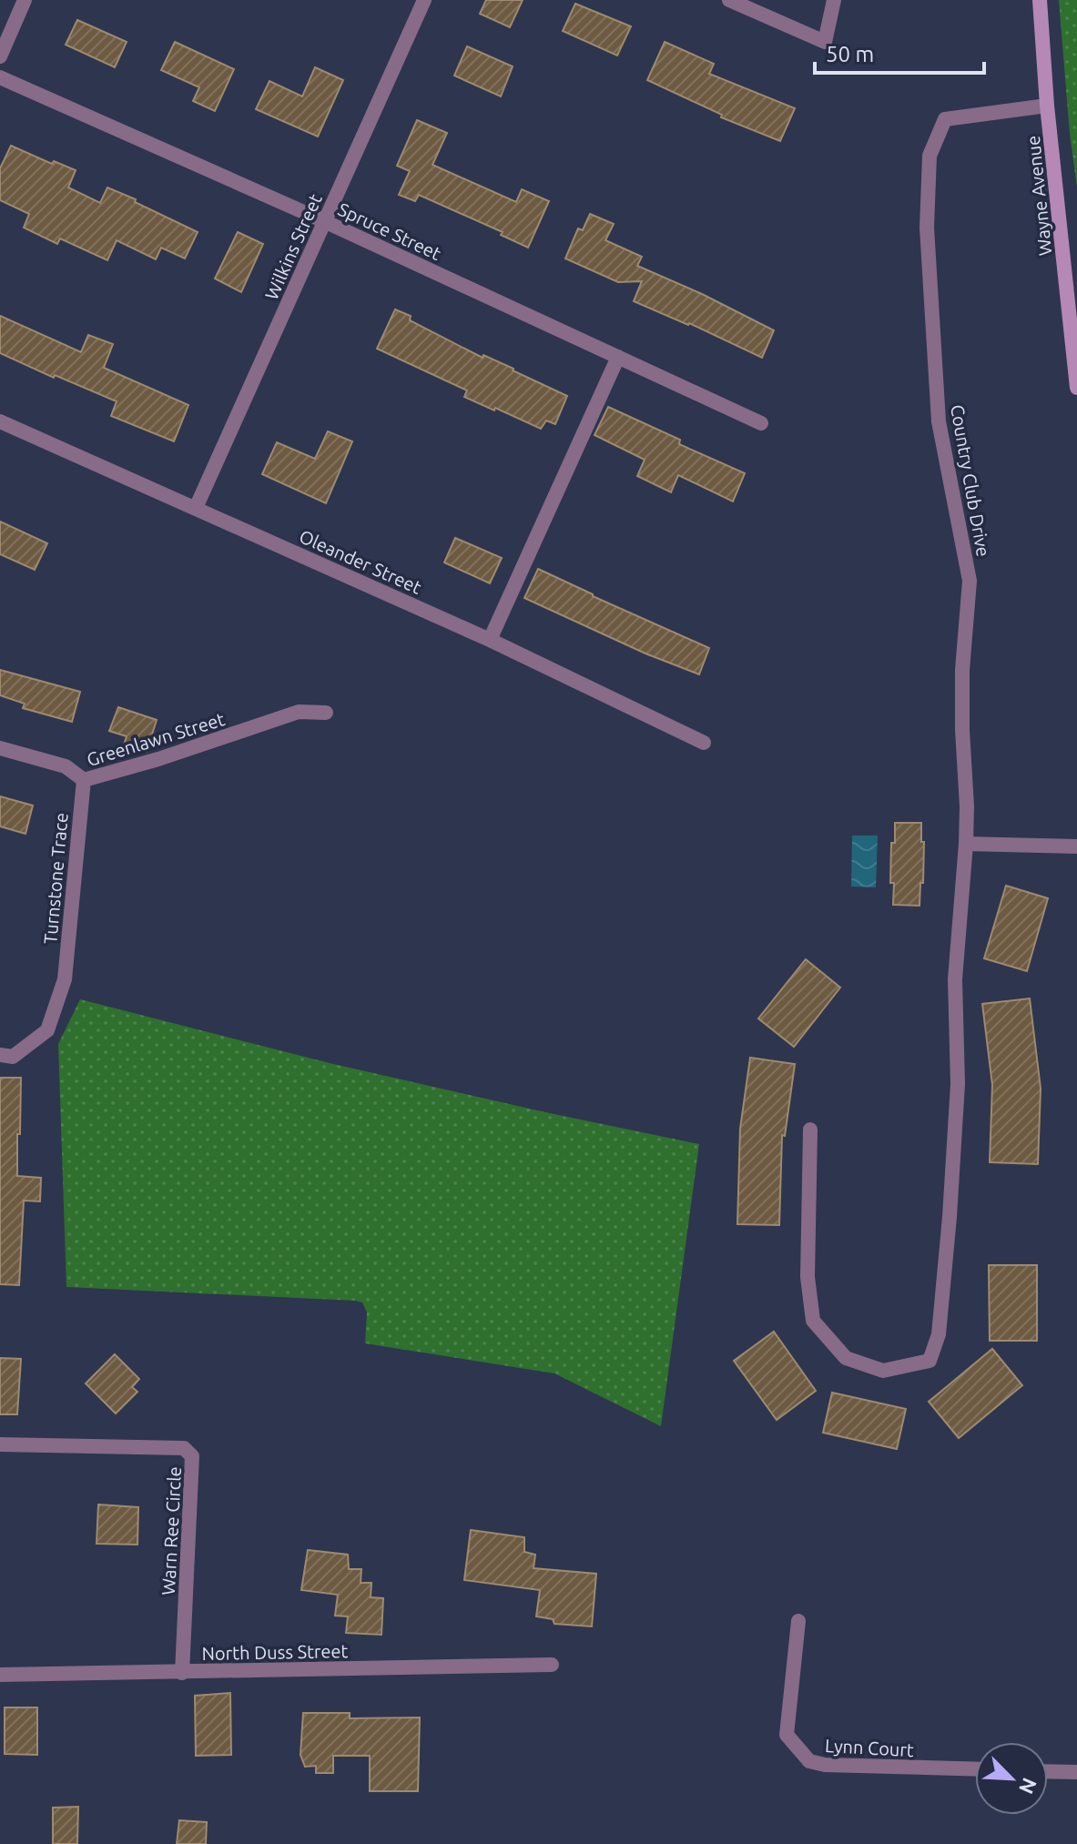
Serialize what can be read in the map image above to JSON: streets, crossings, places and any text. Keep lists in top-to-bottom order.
{
  "streets": {
    "street": [
      "Wayne Avenue",
      "Spruce Street",
      "Wilkins Street",
      "Country Club Drive",
      "Oleander Street",
      "Greenlawn Street",
      "Turnstone Trace",
      "Warn Ree Circle",
      "North Duss Street",
      "Lynn Court"
    ]
  },
  "crossings": [
    ["Wayne Avenue", "Country Club Drive"],
    ["Spruce Street", "Wilkins Street"],
    ["Wilkins Street", "Oleander Street"],
    ["Greenlawn Street", "Turnstone Trace"],
    ["Warn Ree Circle", "North Duss Street"]
  ],
  "scale_bar": "50 m",
  "north": "bottom right"
}
